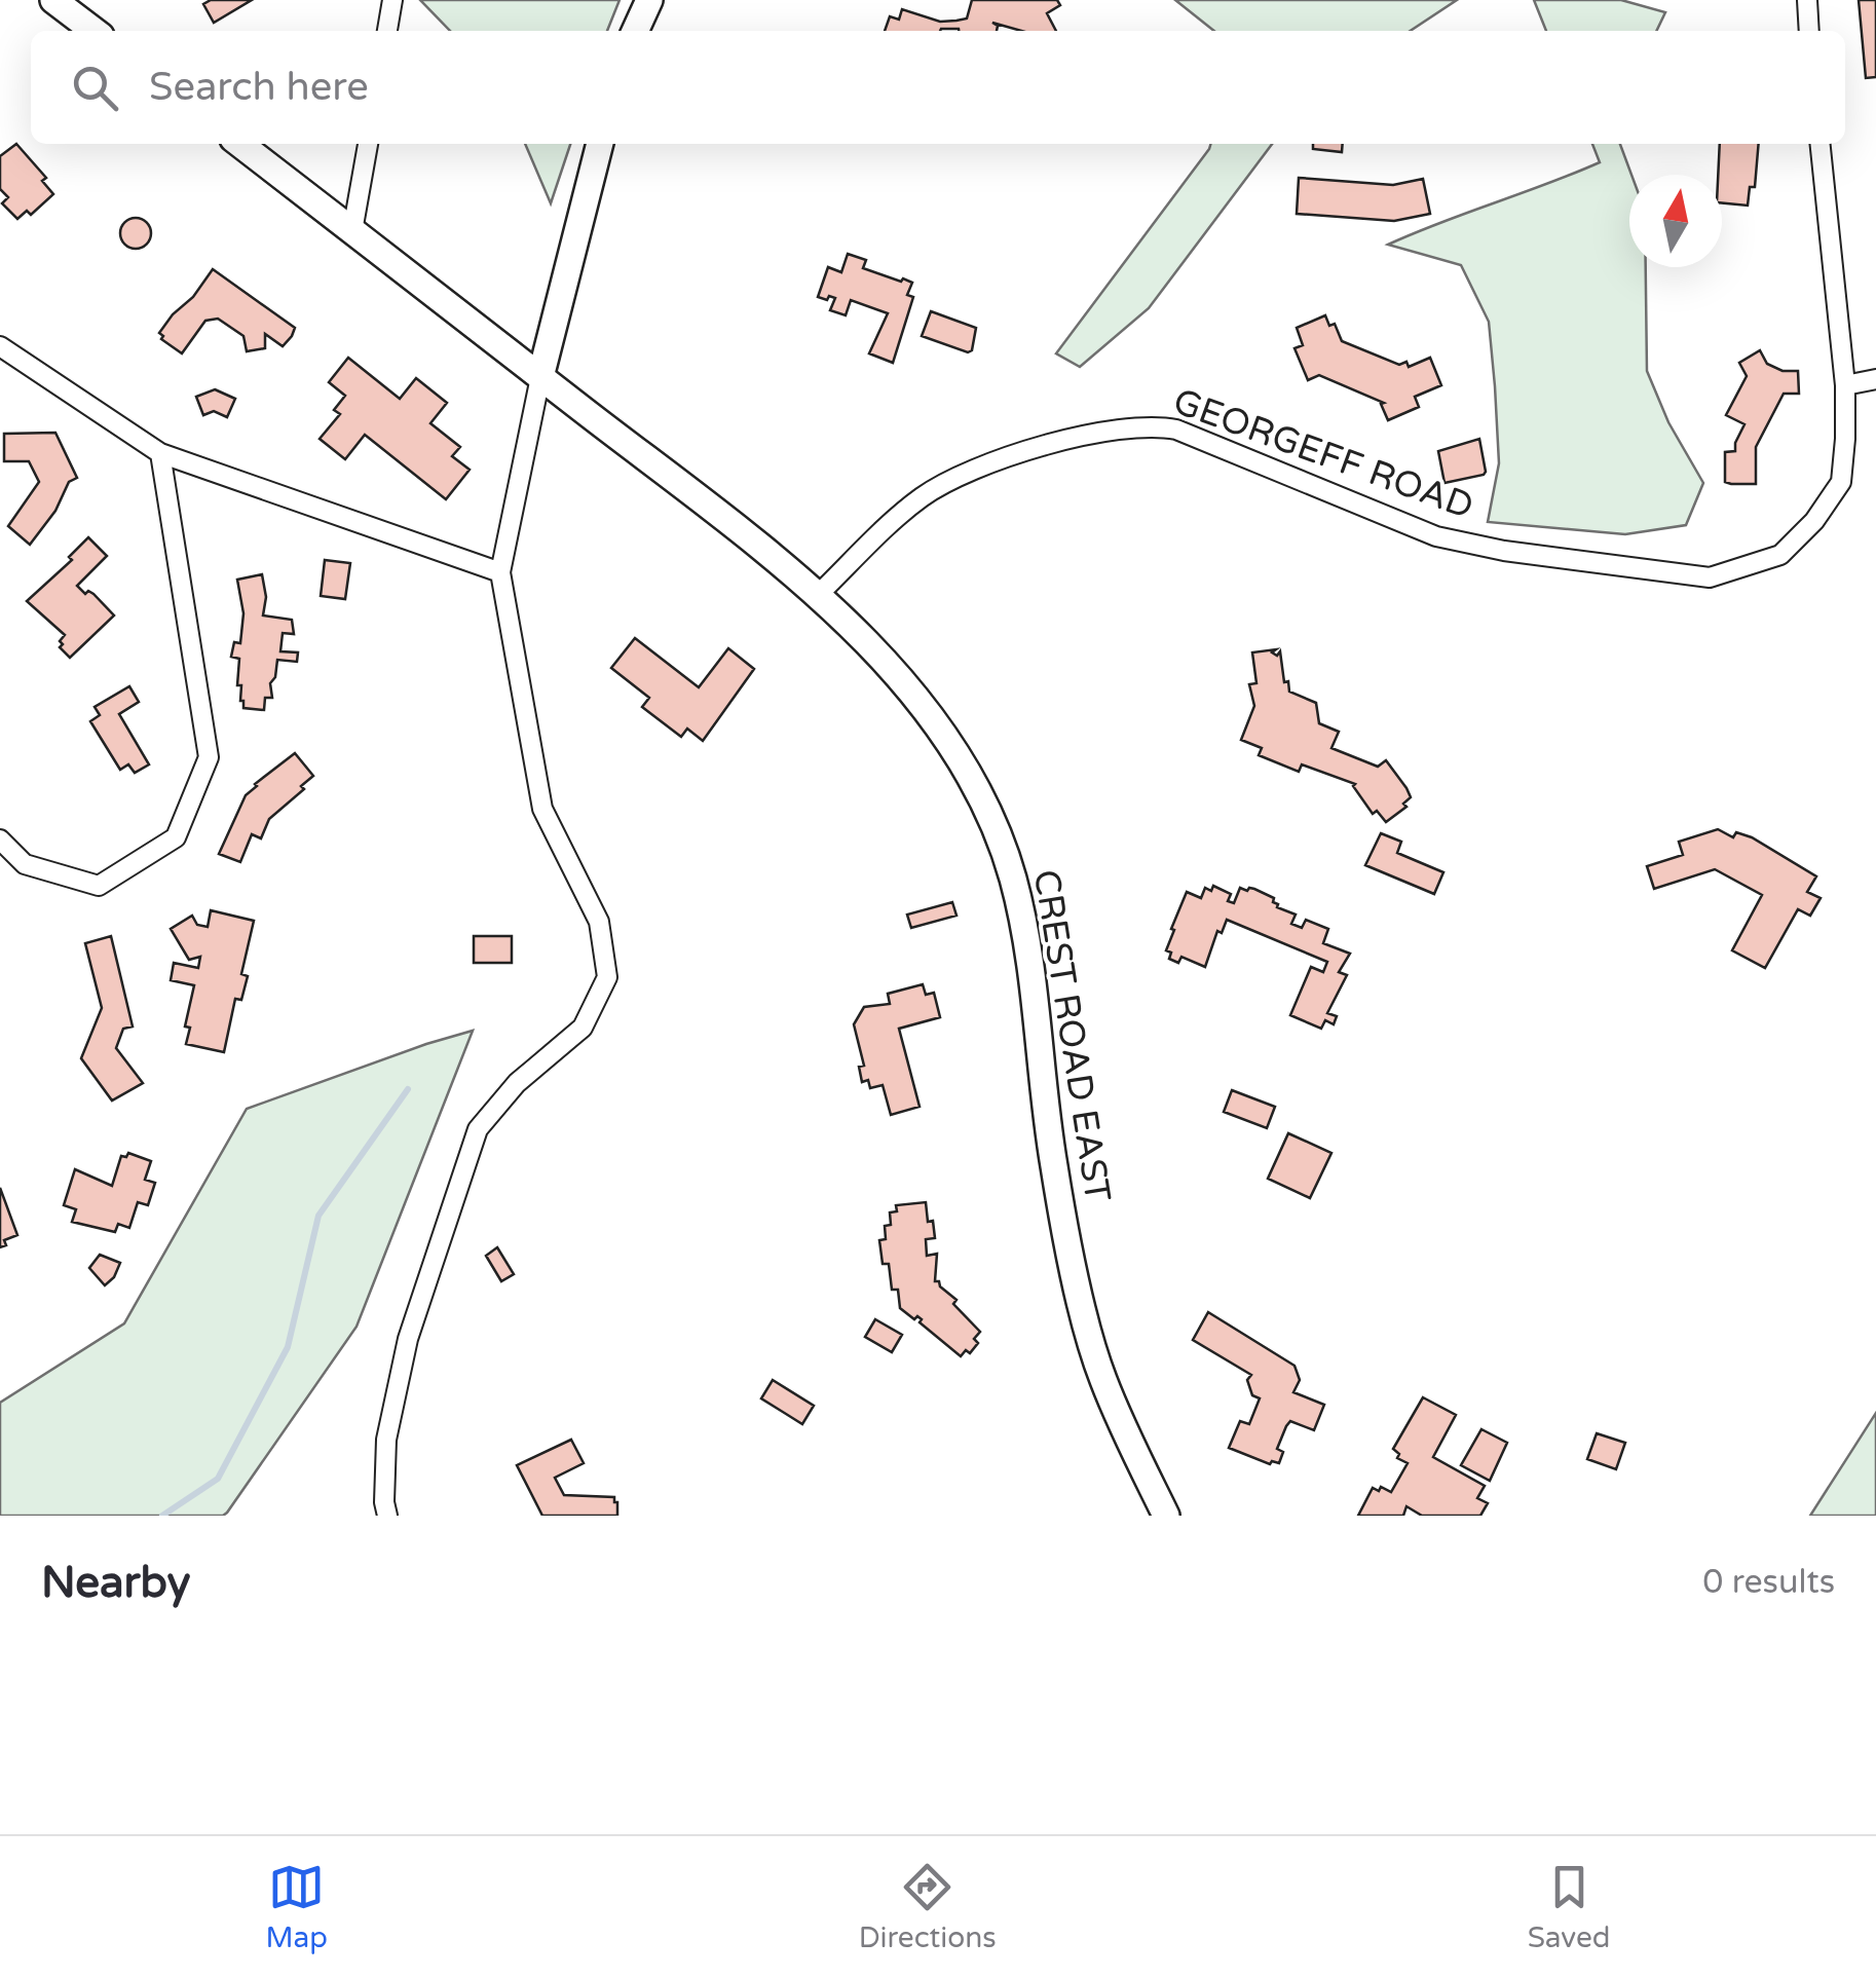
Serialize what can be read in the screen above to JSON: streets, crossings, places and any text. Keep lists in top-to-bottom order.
{
  "streets": {
    "street": ["GEORGEFF ROAD", "CREST ROAD EAST"]
  },
  "crossings": [
    ["GEORGEFF ROAD", "CREST ROAD EAST"]
  ],
  "north": "top",
  "page": {
    "search": "Search here",
    "heading": ["Nearby", "0 results"],
    "nav": ["Map", "Directions", "Saved"]
  }
}
